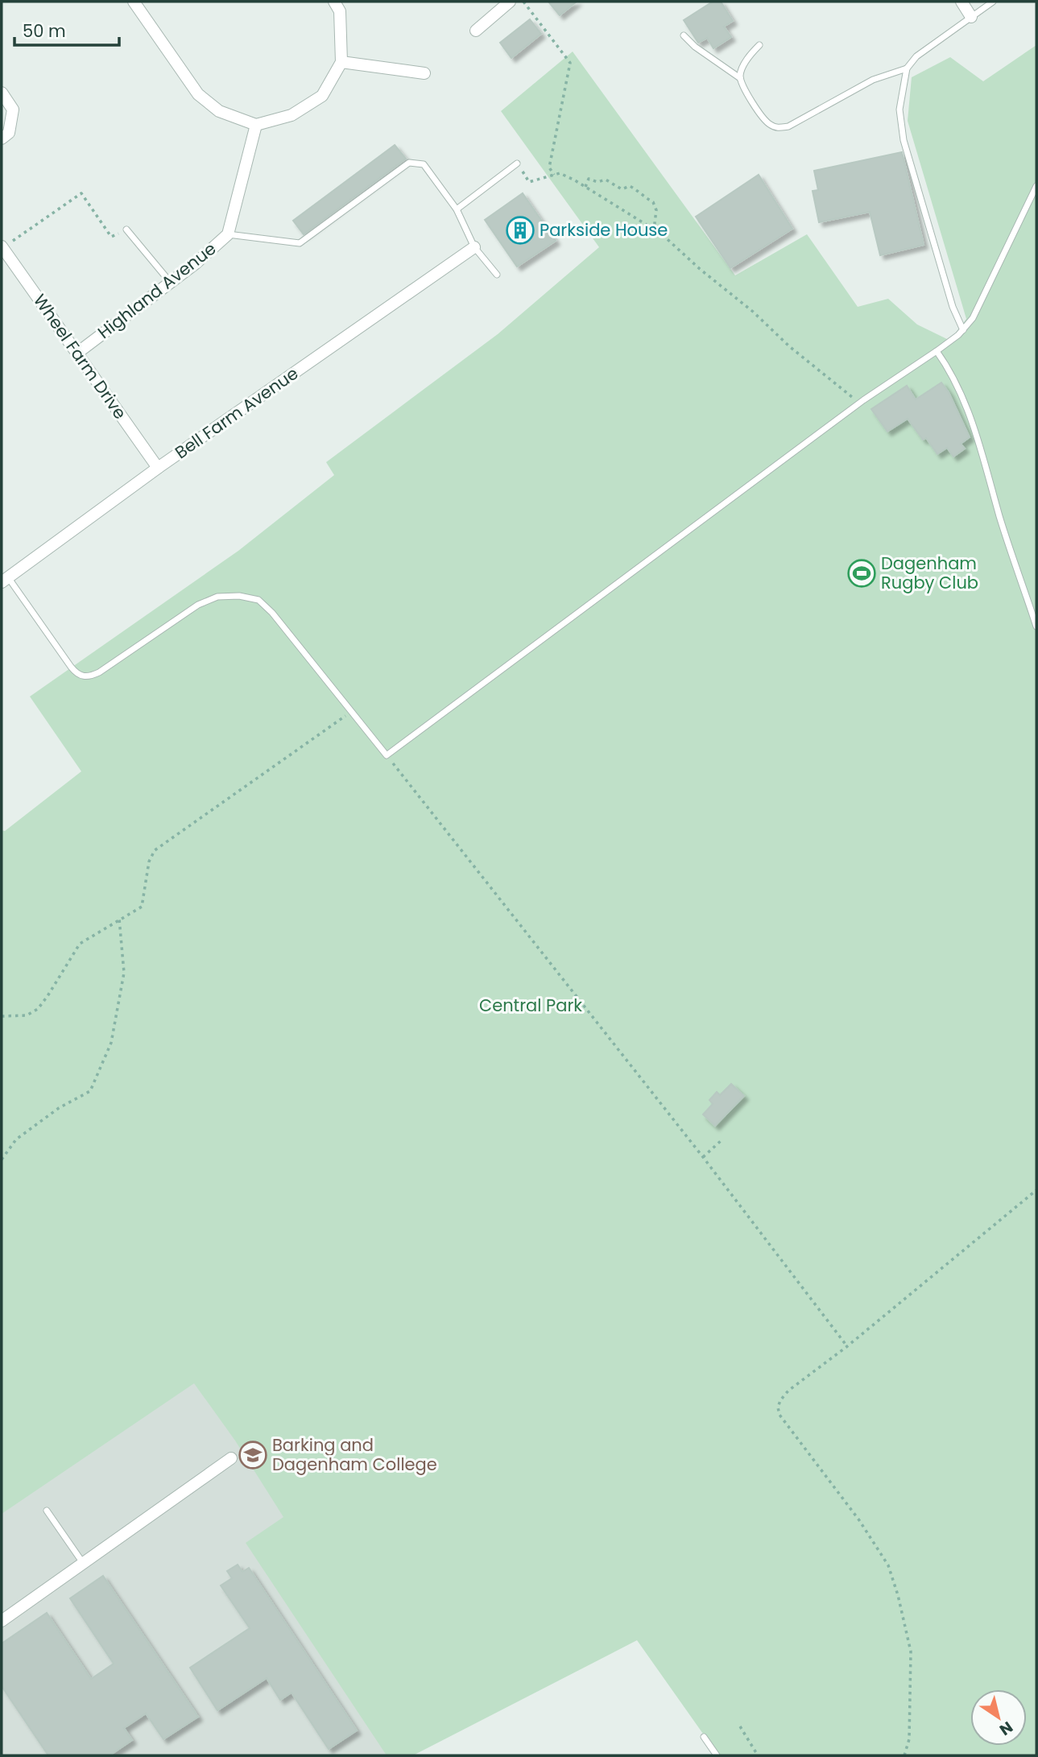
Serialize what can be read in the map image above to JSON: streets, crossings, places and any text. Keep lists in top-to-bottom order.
{
  "streets": {
    "street": ["Highland Avenue", "Wheel Farm Drive", "Bell Farm Avenue"]
  },
  "crossings": [
    ["Highland Avenue", "Wheel Farm Drive"],
    ["Wheel Farm Drive", "Bell Farm Avenue"]
  ],
  "parks": ["Central Park"],
  "places": {
    "building": ["Parkside House"],
    "sports": ["Dagenham Rugby Club"],
    "school or university": ["Barking and Dagenham College"]
  },
  "scale_bar": "50 m",
  "north": "bottom right"
}
